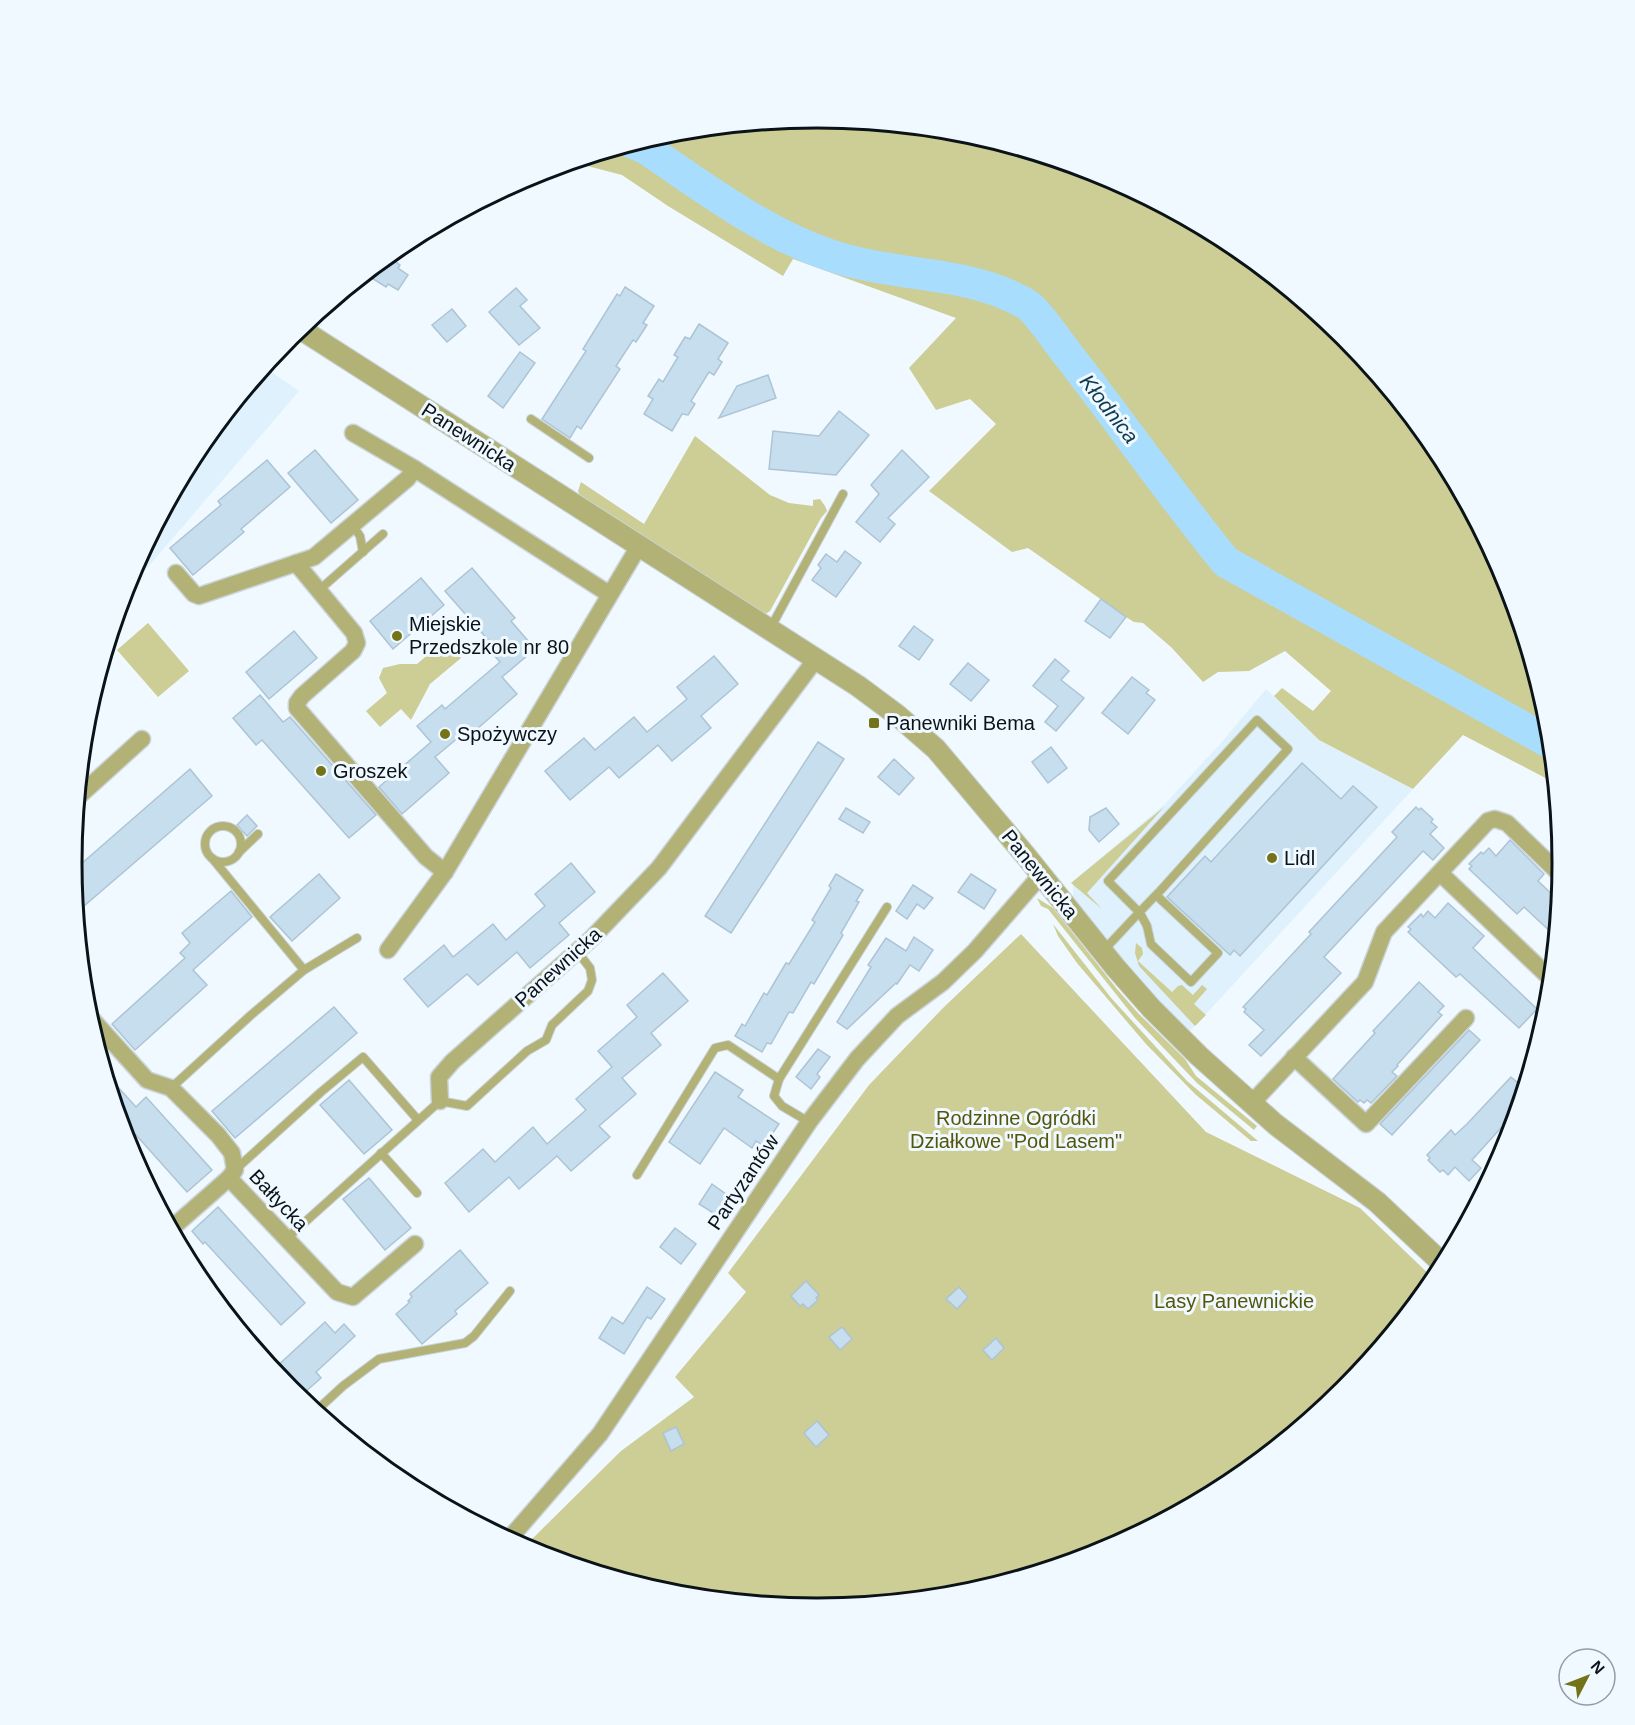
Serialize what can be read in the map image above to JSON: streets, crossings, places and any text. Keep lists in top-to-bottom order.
{
  "streets": {
    "street": ["Panewnicka", "Partyzantów", "Bałtycka"]
  },
  "crossings": [
    ["Panewnicka", "Partyzantów"]
  ],
  "water": ["Kłodnica"],
  "parks": ["Rodzinne Ogródki Działkowe \"Pod Lasem\"", "Lasy Panewnickie"],
  "places": {
    "other": [
      "Miejskie Przedszkole nr 80",
      "Spożywczy",
      "Groszek",
      "Lidl"
    ],
    "transit": ["Panewniki Bema"]
  },
  "north": "top right"
}
